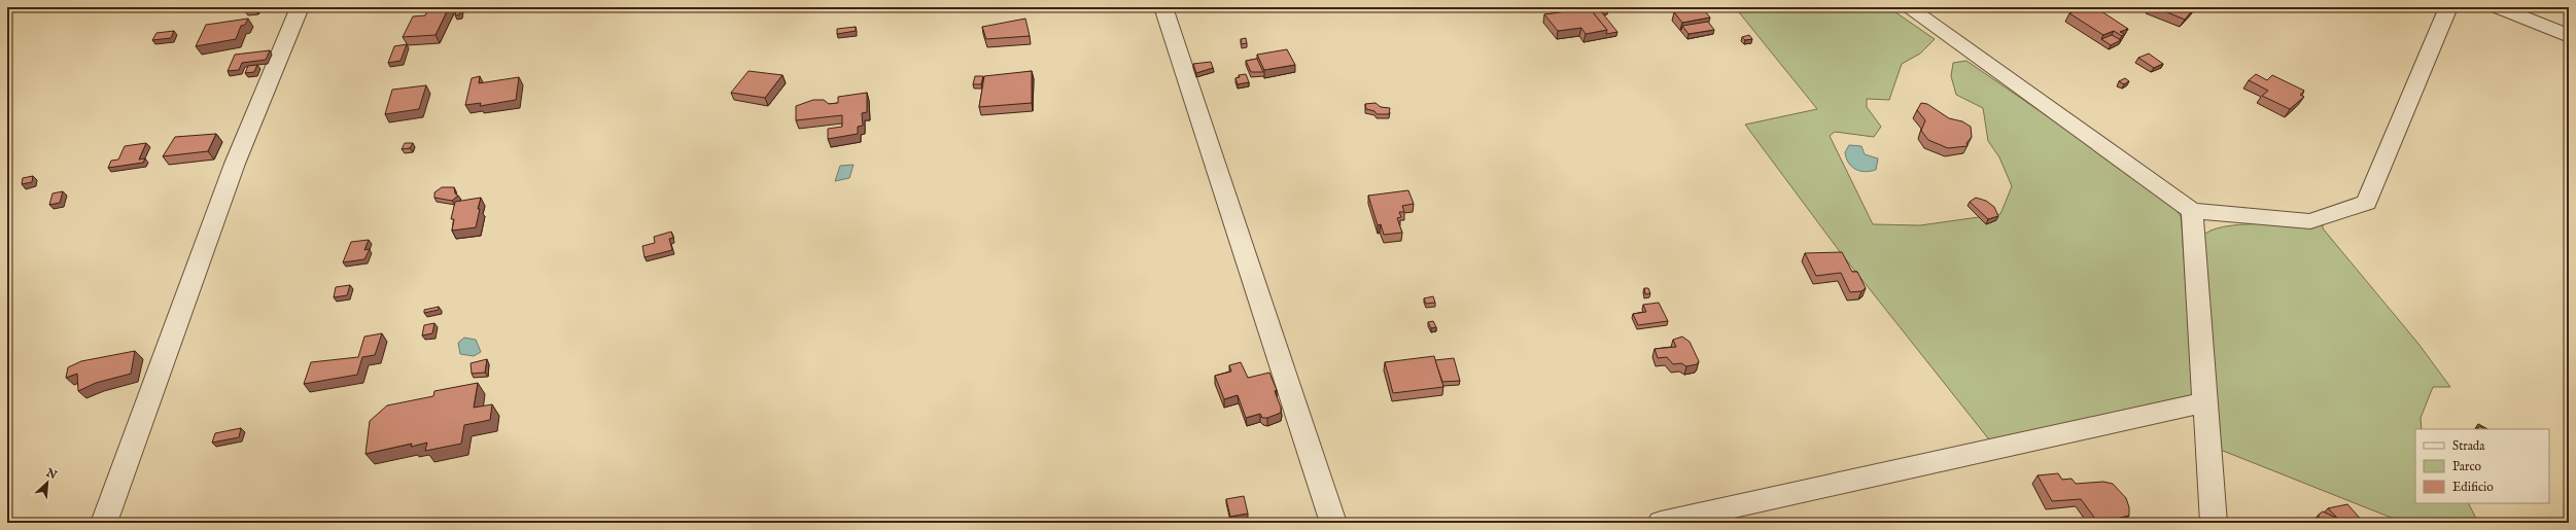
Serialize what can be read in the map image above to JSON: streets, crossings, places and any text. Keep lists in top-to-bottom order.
{
  "legend": ["Strada", "Parco", "Edificio"],
  "north": "top right"
}
